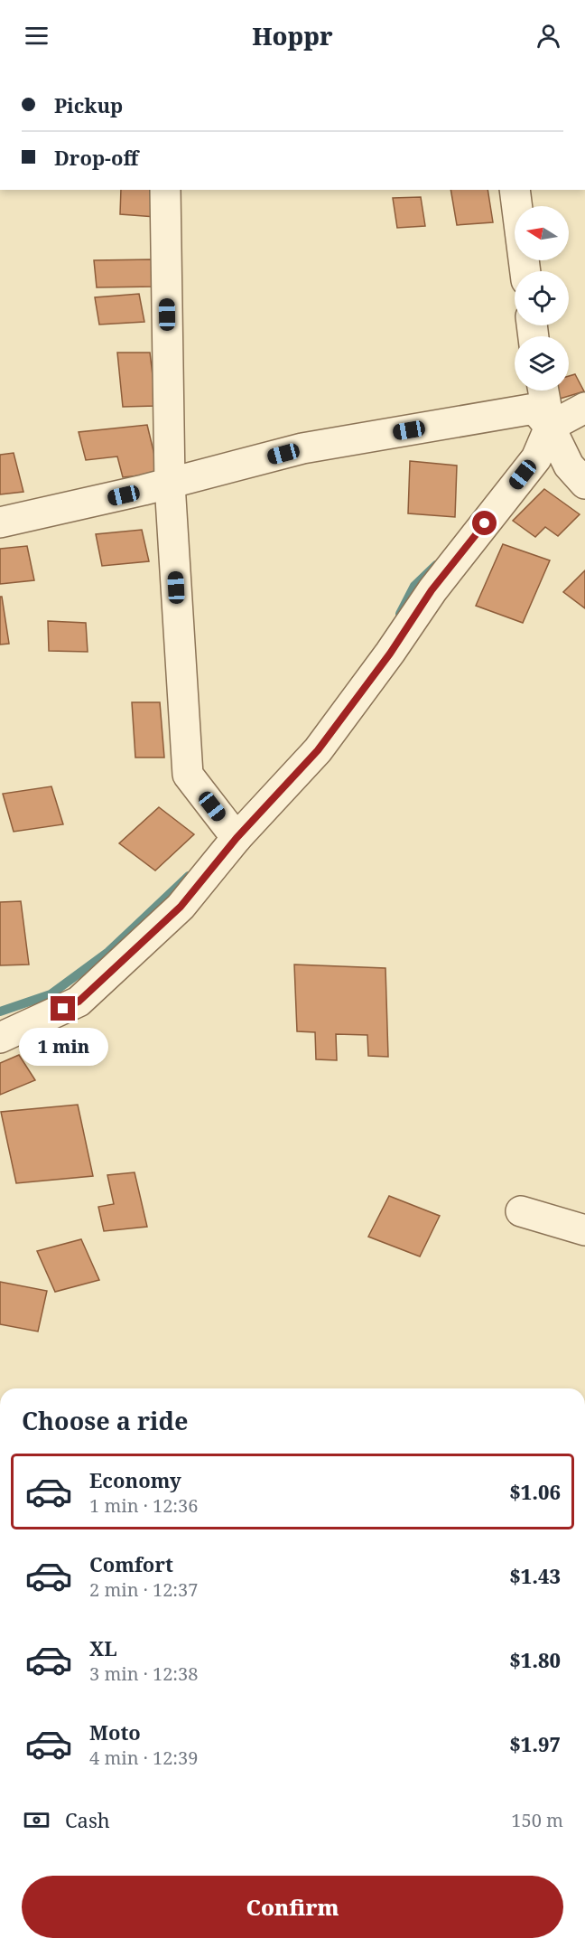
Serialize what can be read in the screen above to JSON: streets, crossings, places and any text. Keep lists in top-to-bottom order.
{
  "north": "left",
  "page": {
    "header": "Hoppr",
    "banner": ["Pickup", "Drop-off"],
    "bubble": "1 min",
    "heading": "Choose a ride",
    "list": [
      {
        "name": "Economy",
        "note": "1 min · 12:36",
        "value": "$1.06"
      },
      {
        "name": "Comfort",
        "note": "2 min · 12:37",
        "value": "$1.43"
      },
      {
        "name": "XL",
        "note": "3 min · 12:38",
        "value": "$1.80"
      },
      {
        "name": "Moto",
        "note": "4 min · 12:39",
        "value": "$1.97"
      }
    ],
    "pay": ["Cash", "150 m"],
    "buttons": "Confirm"
  }
}
